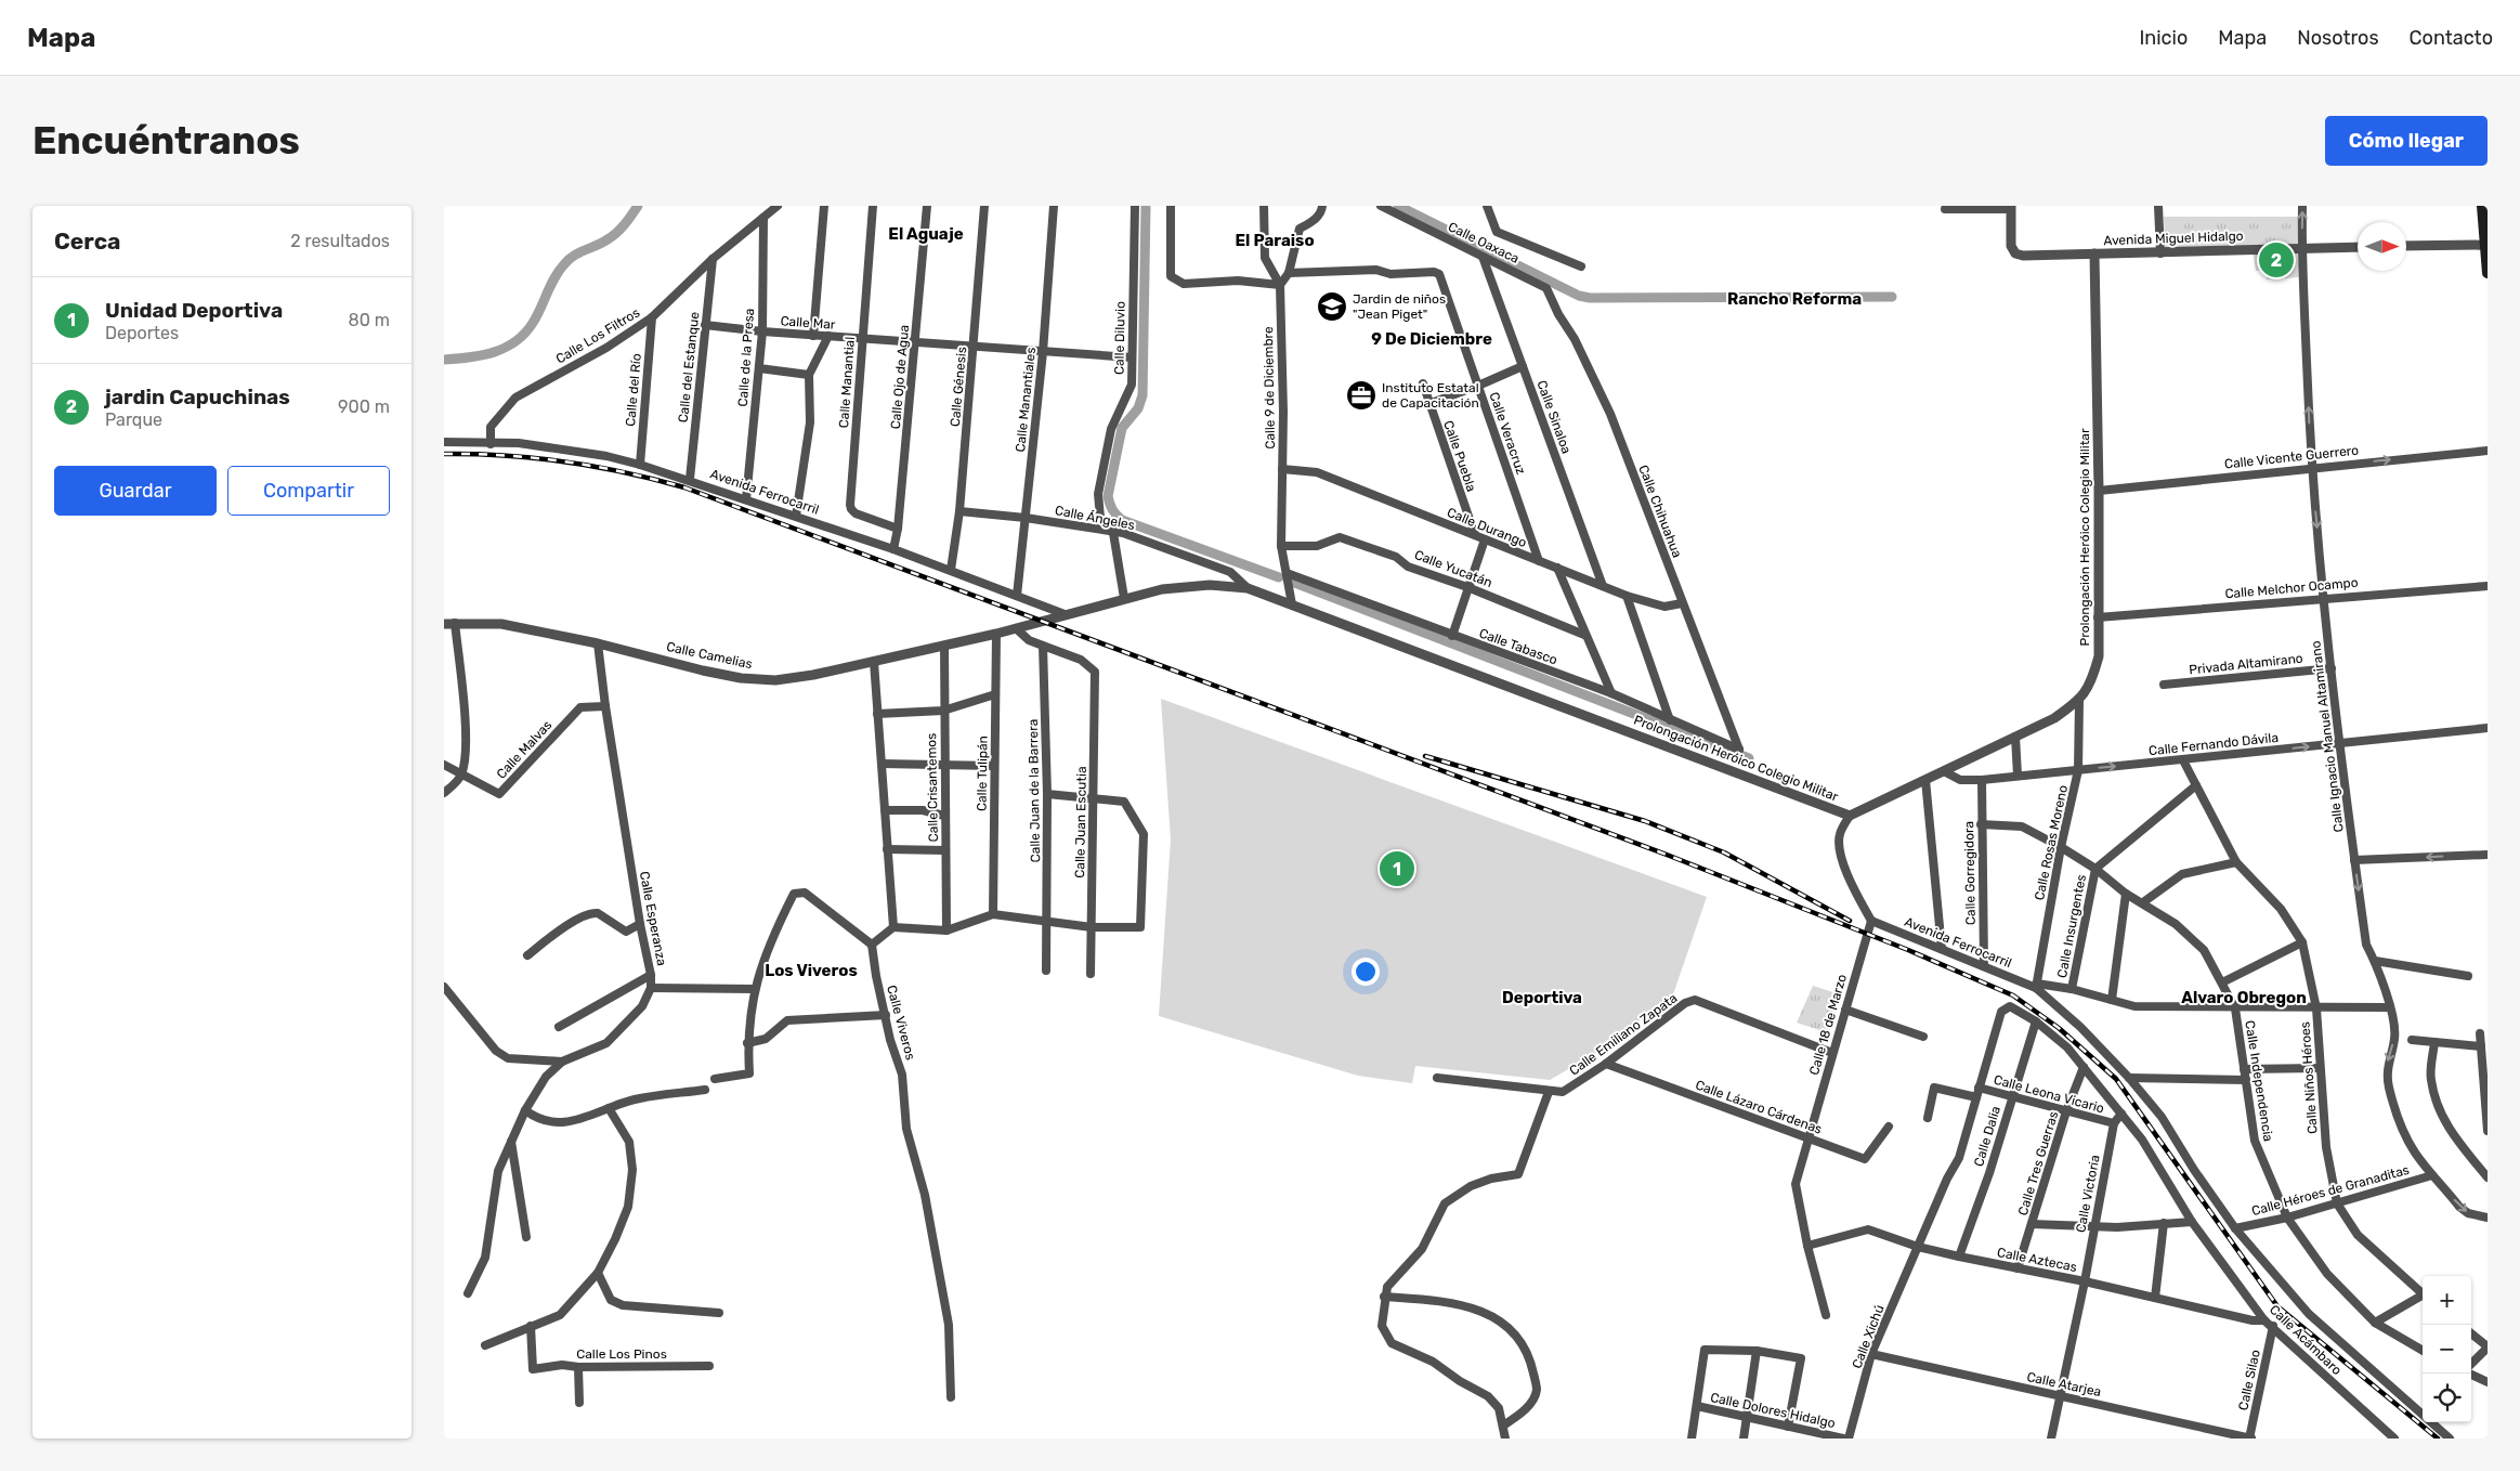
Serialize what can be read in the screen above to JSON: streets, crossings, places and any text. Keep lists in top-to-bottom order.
{
  "streets": {
    "street": [
      "Avenida Miguel Hidalgo",
      "Calle Oaxaca",
      "Calle Mar",
      "Calle Los Filtros",
      "Calle Diluvio",
      "Calle de la Presa",
      "Calle del Estanque",
      "Calle Ojo de Agua",
      "Calle Manantial",
      "Calle Génesis",
      "Calle 9 de Diciembre",
      "Calle del Río",
      "Calle Manantiales",
      "Calle Sinaloa",
      "Calle Veracruz",
      "Calle Puebla",
      "Calle Vicente Guerrero",
      "Avenida Ferrocarril",
      "Calle Chihuahua",
      "Calle Ángeles",
      "Calle Durango",
      "Prolongación Heróico Colegio Militar",
      "Calle Yucatán",
      "Calle Melchor Ocampo",
      "Calle Tabasco",
      "Calle Camelias",
      "Privada Altamirano",
      "Calle Ignacio Manuel Altamirano",
      "Calle Fernando Dávila",
      "Calle Malvas",
      "Calle Tulipán",
      "Calle Crisantemos",
      "Calle Juan de la Barrera",
      "Calle Juan Escutia",
      "Calle Rosas Moreno",
      "Calle Gorregidora",
      "Calle Esperanza",
      "Calle Insurgentes",
      "Calle Viveros",
      "Calle 18 de Marzo",
      "Calle Emiliano Zapata",
      "Calle Niños Héroes",
      "Calle Independencia",
      "Calle Leona Vicario",
      "Calle Lázaro Cárdenas",
      "Calle Dalia",
      "Calle Tres Guerras",
      "Calle Héroes de Granaditas",
      "Calle Victoria",
      "Calle Aztecas",
      "Calle Xichú",
      "Calle Acámbaro",
      "Calle Los Pinos",
      "Calle Silao",
      "Calle Atarjea",
      "Calle Dolores Hidalgo"
    ]
  },
  "crossings": [
    ["Avenida Miguel Hidalgo", "Prolongación Heróico Colegio Militar"],
    ["Avenida Miguel Hidalgo", "Calle Ignacio Manuel Altamirano"],
    ["Calle Oaxaca", "Calle Sinaloa"],
    ["Calle Oaxaca", "Calle Chihuahua"],
    ["Calle Mar", "Calle Diluvio"],
    ["Calle Mar", "Calle de la Presa"],
    ["Calle Mar", "Calle del Estanque"],
    ["Calle Mar", "Calle Ojo de Agua"],
    ["Calle Mar", "Calle Manantial"],
    ["Calle Mar", "Calle Génesis"],
    ["Calle Mar", "Calle Manantiales"],
    ["Calle Los Filtros", "Calle de la Presa"],
    ["Calle Los Filtros", "Calle del Estanque"],
    ["Calle Los Filtros", "Calle del Río"],
    ["Calle Los Filtros", "Avenida Ferrocarril"],
    ["Calle Diluvio", "Calle Ángeles"],
    ["Calle de la Presa", "Avenida Ferrocarril"],
    ["Calle del Estanque", "Avenida Ferrocarril"],
    ["Calle Ojo de Agua", "Calle Manantial"],
    ["Calle Ojo de Agua", "Avenida Ferrocarril"],
    ["Calle Génesis", "Avenida Ferrocarril"],
    ["Calle Génesis", "Calle Ángeles"],
    ["Calle 9 de Diciembre", "Calle Durango"],
    ["Calle 9 de Diciembre", "Calle Yucatán"],
    ["Calle 9 de Diciembre", "Calle Tabasco"],
    ["Calle del Río", "Avenida Ferrocarril"],
    ["Calle Manantiales", "Avenida Ferrocarril"],
    ["Calle Manantiales", "Calle Ángeles"],
    ["Calle Sinaloa", "Calle Durango"],
    ["Calle Veracruz", "Calle Durango"],
    ["Calle Puebla", "Calle Durango"],
    ["Calle Vicente Guerrero", "Prolongación Heróico Colegio Militar"],
    ["Calle Vicente Guerrero", "Calle Ignacio Manuel Altamirano"],
    ["Avenida Ferrocarril", "Prolongación Heróico Colegio Militar"],
    ["Avenida Ferrocarril", "Calle Rosas Moreno"],
    ["Avenida Ferrocarril", "Calle Gorregidora"],
    ["Avenida Ferrocarril", "Calle 18 de Marzo"],
    ["Calle Chihuahua", "Calle Durango"],
    ["Calle Chihuahua", "Calle Tabasco"],
    ["Calle Ángeles", "Prolongación Heróico Colegio Militar"],
    ["Prolongación Heróico Colegio Militar", "Calle Melchor Ocampo"],
    ["Prolongación Heróico Colegio Militar", "Calle Camelias"],
    ["Prolongación Heróico Colegio Militar", "Calle Fernando Dávila"],
    ["Prolongación Heróico Colegio Militar", "Calle Rosas Moreno"],
    ["Calle Melchor Ocampo", "Calle Ignacio Manuel Altamirano"],
    ["Calle Camelias", "Calle Tulipán"],
    ["Calle Camelias", "Calle Crisantemos"],
    ["Calle Camelias", "Calle Esperanza"],
    ["Privada Altamirano", "Calle Ignacio Manuel Altamirano"],
    ["Calle Ignacio Manuel Altamirano", "Calle Fernando Dávila"],
    ["Calle Ignacio Manuel Altamirano", "Calle Héroes de Granaditas"],
    ["Calle Fernando Dávila", "Calle Rosas Moreno"],
    ["Calle Fernando Dávila", "Calle Gorregidora"],
    ["Calle Fernando Dávila", "Calle Niños Héroes"],
    ["Calle Malvas", "Calle Esperanza"],
    ["Calle Juan de la Barrera", "Calle Juan Escutia"],
    ["Calle Rosas Moreno", "Calle Independencia"],
    ["Calle Gorregidora", "Calle Independencia"],
    ["Calle Insurgentes", "Calle Niños Héroes"],
    ["Calle Insurgentes", "Calle Independencia"],
    ["Calle 18 de Marzo", "Calle Emiliano Zapata"],
    ["Calle 18 de Marzo", "Calle Lázaro Cárdenas"],
    ["Calle 18 de Marzo", "Calle Aztecas"],
    ["Calle Emiliano Zapata", "Calle Lázaro Cárdenas"],
    ["Calle Niños Héroes", "Calle Héroes de Granaditas"],
    ["Calle Independencia", "Calle Héroes de Granaditas"],
    ["Calle Leona Vicario", "Calle Dalia"],
    ["Calle Leona Vicario", "Calle Tres Guerras"],
    ["Calle Leona Vicario", "Calle Victoria"],
    ["Calle Leona Vicario", "Calle Xichú"],
    ["Calle Dalia", "Calle Aztecas"],
    ["Calle Dalia", "Calle Acámbaro"],
    ["Calle Tres Guerras", "Calle Aztecas"],
    ["Calle Tres Guerras", "Calle Acámbaro"],
    ["Calle Victoria", "Calle Aztecas"],
    ["Calle Victoria", "Calle Acámbaro"],
    ["Calle Victoria", "Calle Atarjea"],
    ["Calle Aztecas", "Calle Xichú"],
    ["Calle Aztecas", "Calle Acámbaro"],
    ["Calle Xichú", "Calle Acámbaro"],
    ["Calle Xichú", "Calle Atarjea"],
    ["Calle Acámbaro", "Calle Silao"],
    ["Calle Silao", "Calle Atarjea"]
  ],
  "one_way": ["Calle Vicente Guerrero", "Calle Fernando Dávila"],
  "districts": [
    "El Aguaje",
    "El Paraiso",
    "Rancho Reforma",
    "9 De Diciembre",
    "Los Viveros",
    "Deportiva",
    "Alvaro Obregon"
  ],
  "places": {
    "school or university": ["Jardin de niños \"Jean Piget\""],
    "office": ["Instituto Estatal de Capacitación"]
  },
  "north": "right",
  "page": {
    "header": "Mapa",
    "nav": [
      "Inicio",
      "Mapa",
      "Nosotros",
      "Contacto"
    ],
    "buttons": [
      "Cómo llegar",
      ["Guardar", "Compartir"]
    ],
    "title": "Encuéntranos",
    "heading": ["Cerca", "2 resultados"],
    "pins": ["2", "1"],
    "list": [
      {
        "mark": "1",
        "name": "Unidad Deportiva",
        "note": "Deportes",
        "value": "80 m"
      },
      {
        "mark": "2",
        "name": "jardin Capuchinas",
        "note": "Parque",
        "value": "900 m"
      }
    ],
    "map_buttons": ["+", "−"]
  }
}
